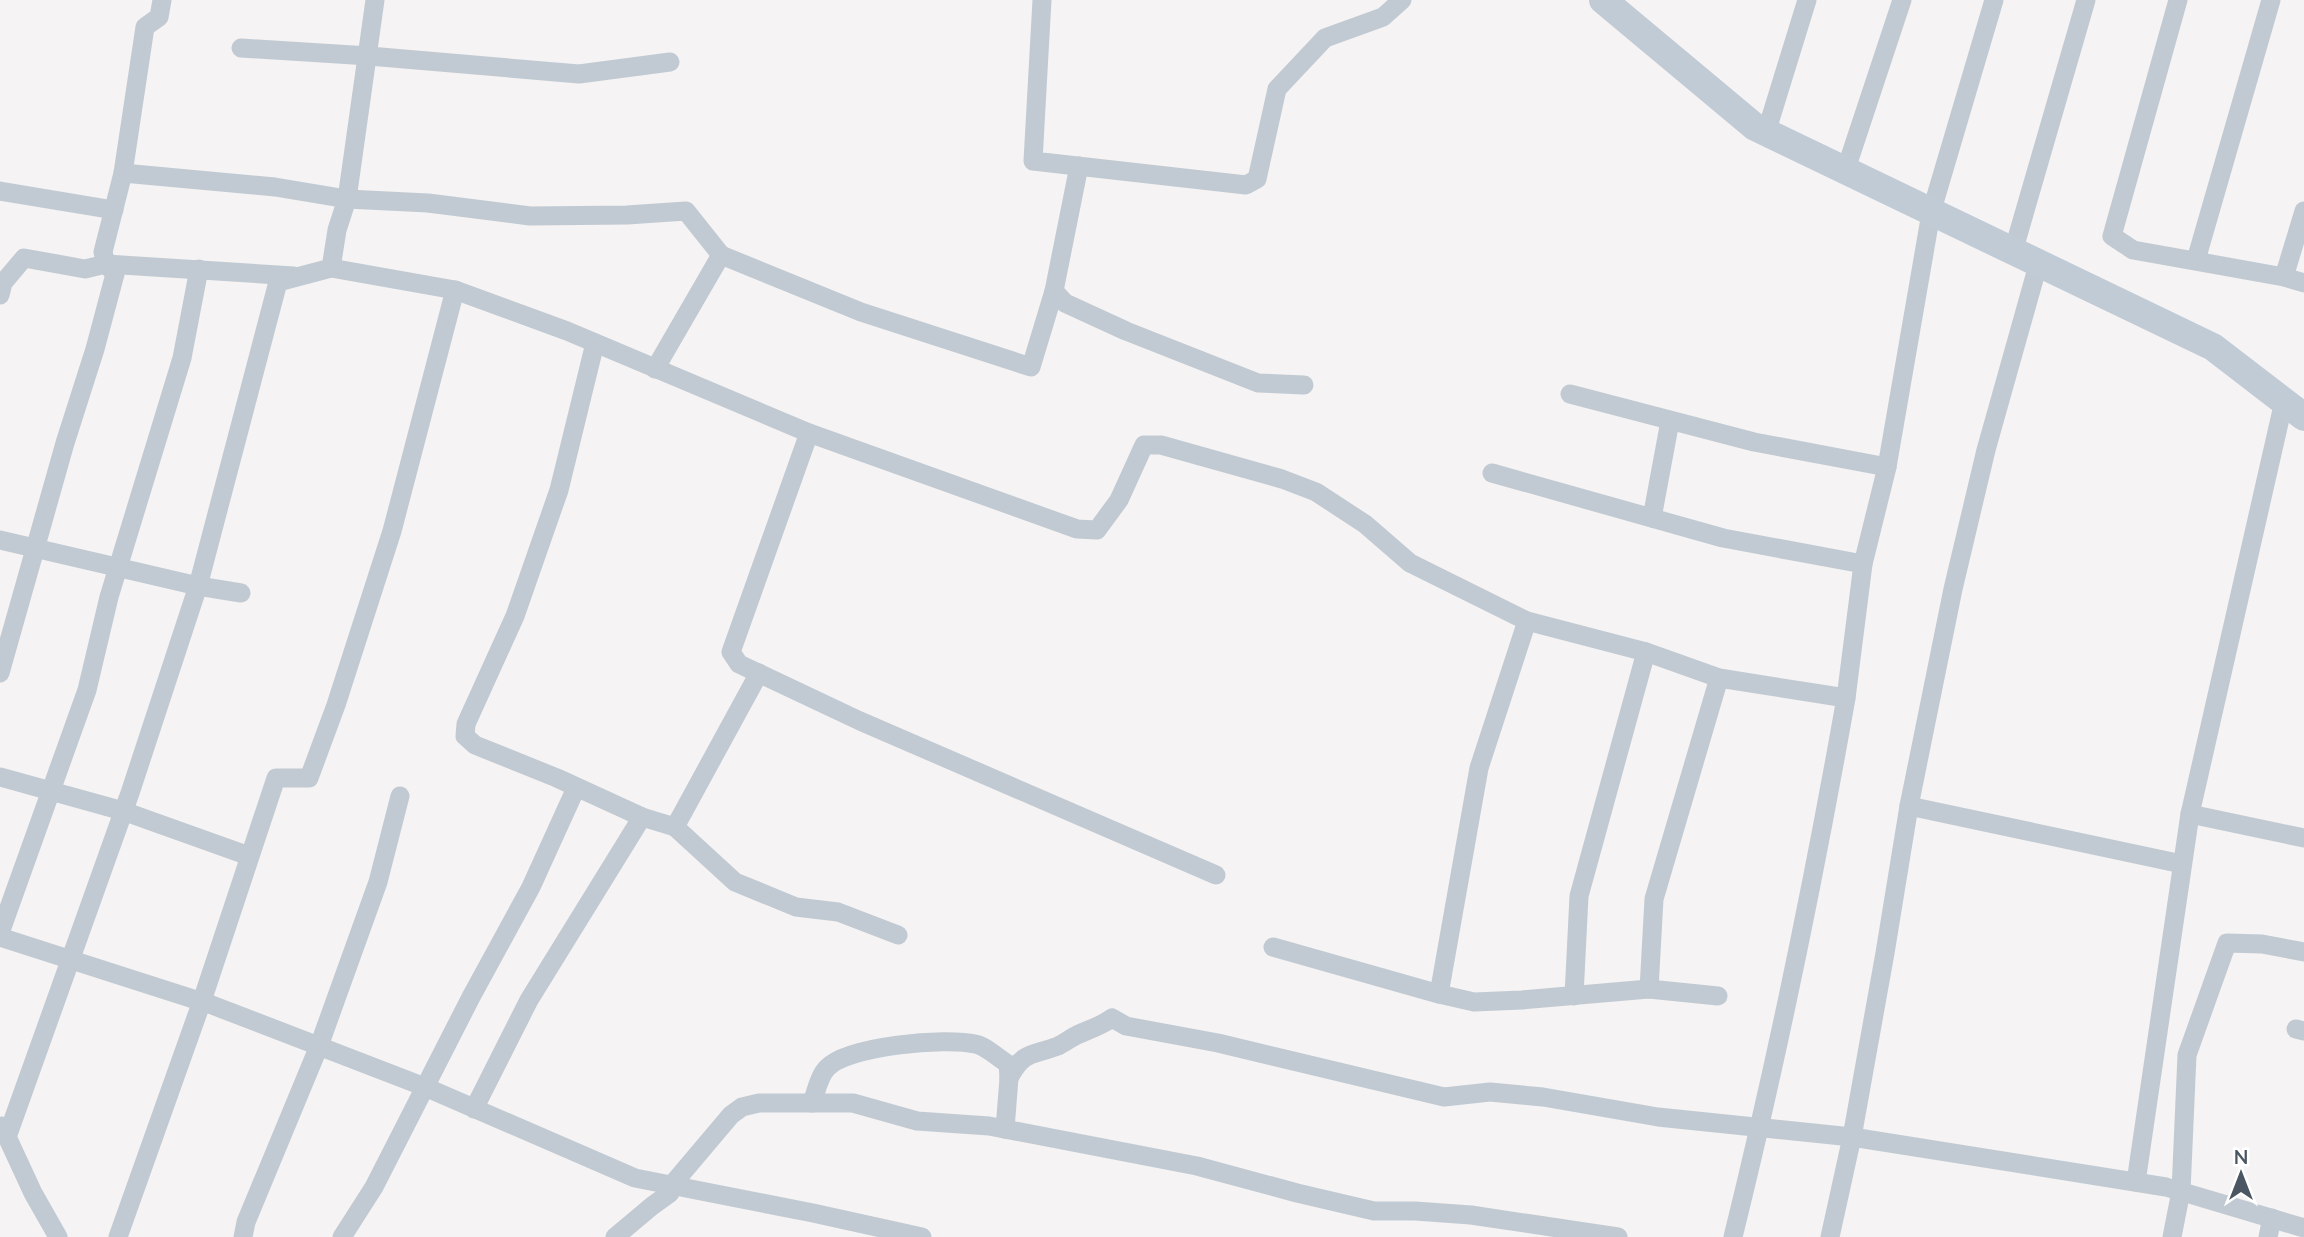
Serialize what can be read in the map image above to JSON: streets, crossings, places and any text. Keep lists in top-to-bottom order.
{
  "north": "top"
}
